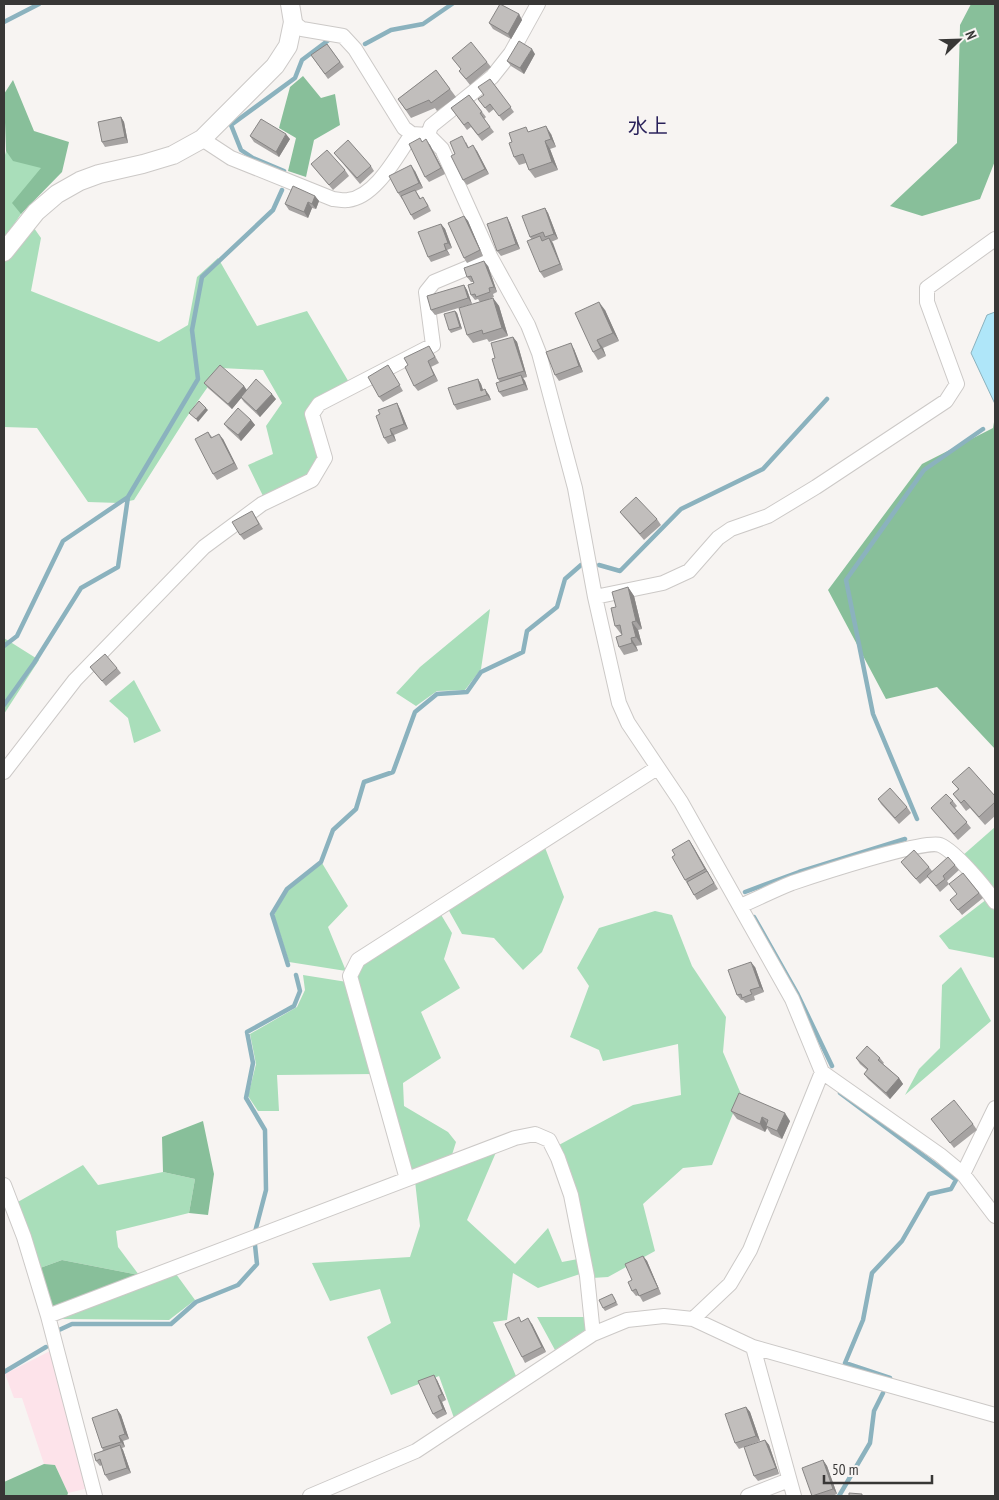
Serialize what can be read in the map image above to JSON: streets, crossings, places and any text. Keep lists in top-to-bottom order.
{
  "districts": ["水上"],
  "scale_bar": "50 m",
  "north": "top right"
}
